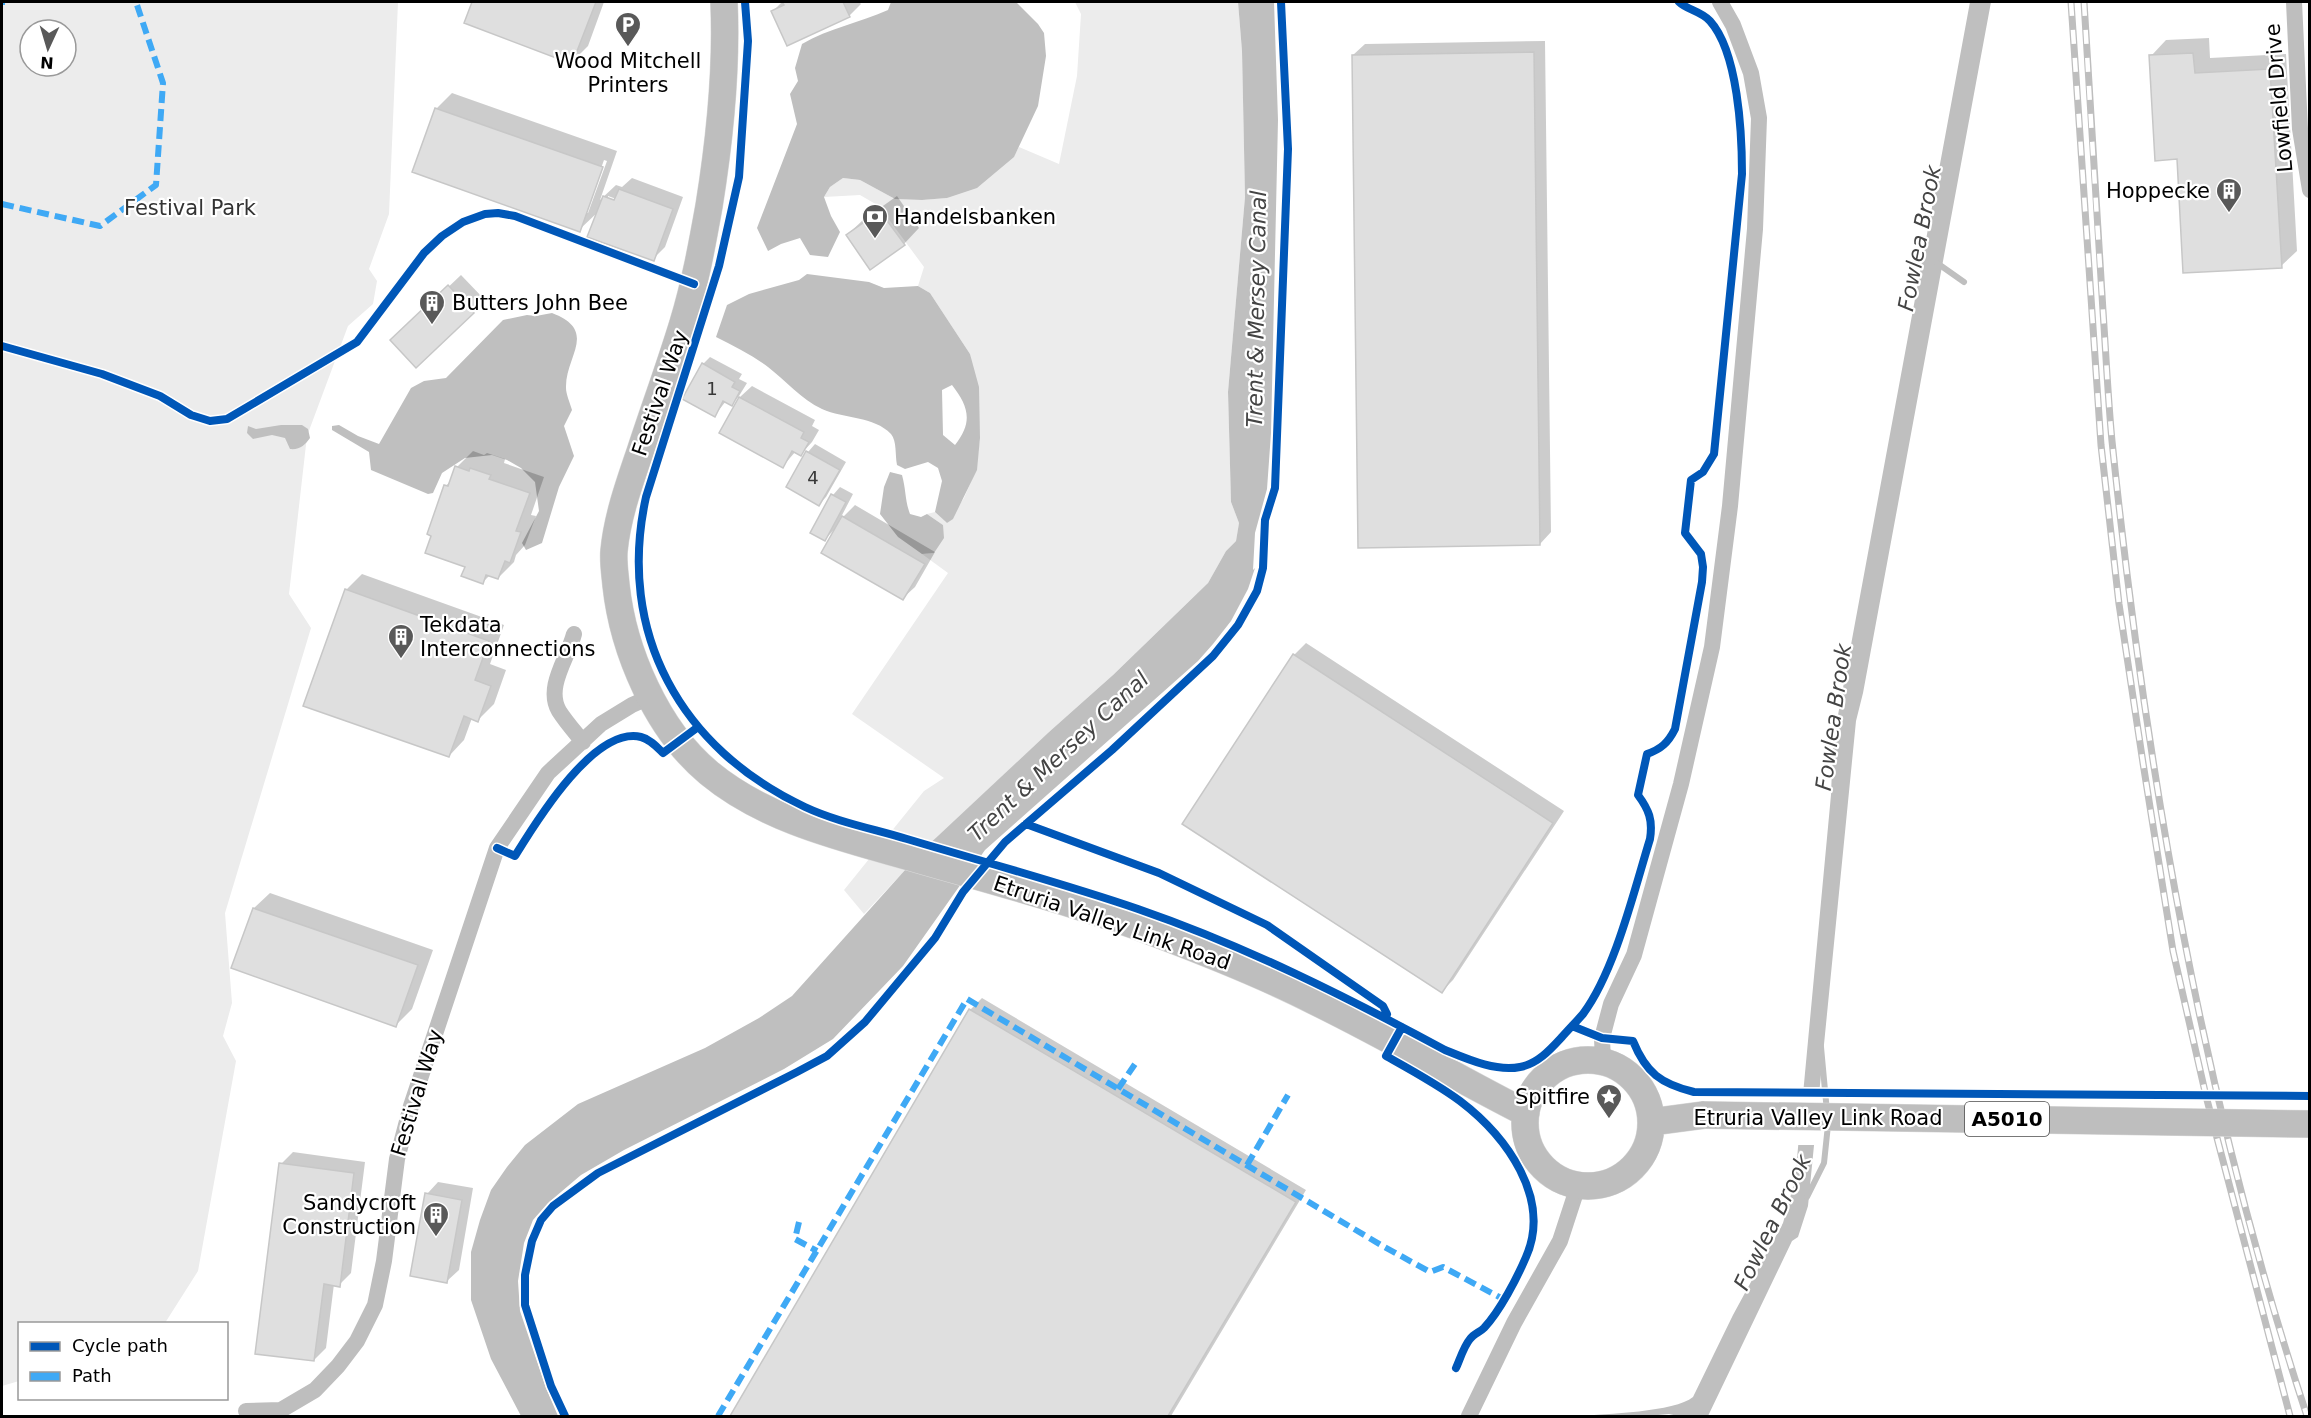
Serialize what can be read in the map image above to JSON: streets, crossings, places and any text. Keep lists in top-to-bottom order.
{
  "streets": {
    "main road": ["Festival Way", "Etruria Valley Link Road", "A5010"],
    "street": ["Lowfield Drive"]
  },
  "crossings": [
    ["Festival Way", "Etruria Valley Link Road"]
  ],
  "water": ["Fowlea Brook", "Trent & Mersey Canal"],
  "parks": ["Festival Park"],
  "places": {
    "parking": ["Wood Mitchell Printers"],
    "building": [
      "Hoppecke",
      "Butters John Bee",
      "Tekdata Interconnections",
      "Sandycroft Construction"
    ],
    "bank": ["Handelsbanken"],
    "place": ["Spitfire"]
  },
  "house_numbers": ["1", "4"],
  "legend": ["Cycle path", "Path"],
  "north": "bottom"
}
